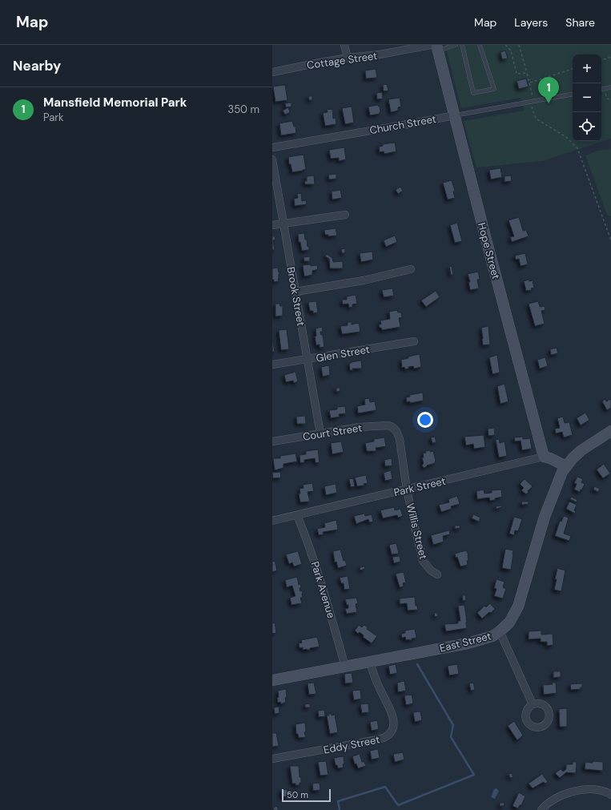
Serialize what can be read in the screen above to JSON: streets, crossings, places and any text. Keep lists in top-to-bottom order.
{
  "streets": {
    "main road": ["Hope Street", "East Street"],
    "street": [
      "Cottage Street",
      "Church Street",
      "Brook Street",
      "Glen Street",
      "Court Street",
      "Park Street",
      "Willis Street",
      "Park Avenue",
      "Eddy Street"
    ]
  },
  "crossings": [
    ["Cottage Street", "Hope Street"],
    ["Church Street", "Hope Street"],
    ["Hope Street", "Park Street"],
    ["Brook Street", "Glen Street"],
    ["Brook Street", "Court Street"],
    ["Court Street", "Willis Street"],
    ["Park Street", "Willis Street"],
    ["Park Street", "Park Avenue"],
    ["Park Avenue", "East Street"],
    ["East Street", "Eddy Street"]
  ],
  "scale_bar": "50 m",
  "page": {
    "header": "Map",
    "nav": ["Map", "Layers", "Share"],
    "heading": "Nearby",
    "map_buttons": ["+", "−"],
    "pins": "1",
    "list": [
      {
        "mark": "1",
        "name": "Mansfield Memorial Park",
        "note": "Park",
        "value": "350 m"
      }
    ],
    "scale": "50 m"
  }
}
